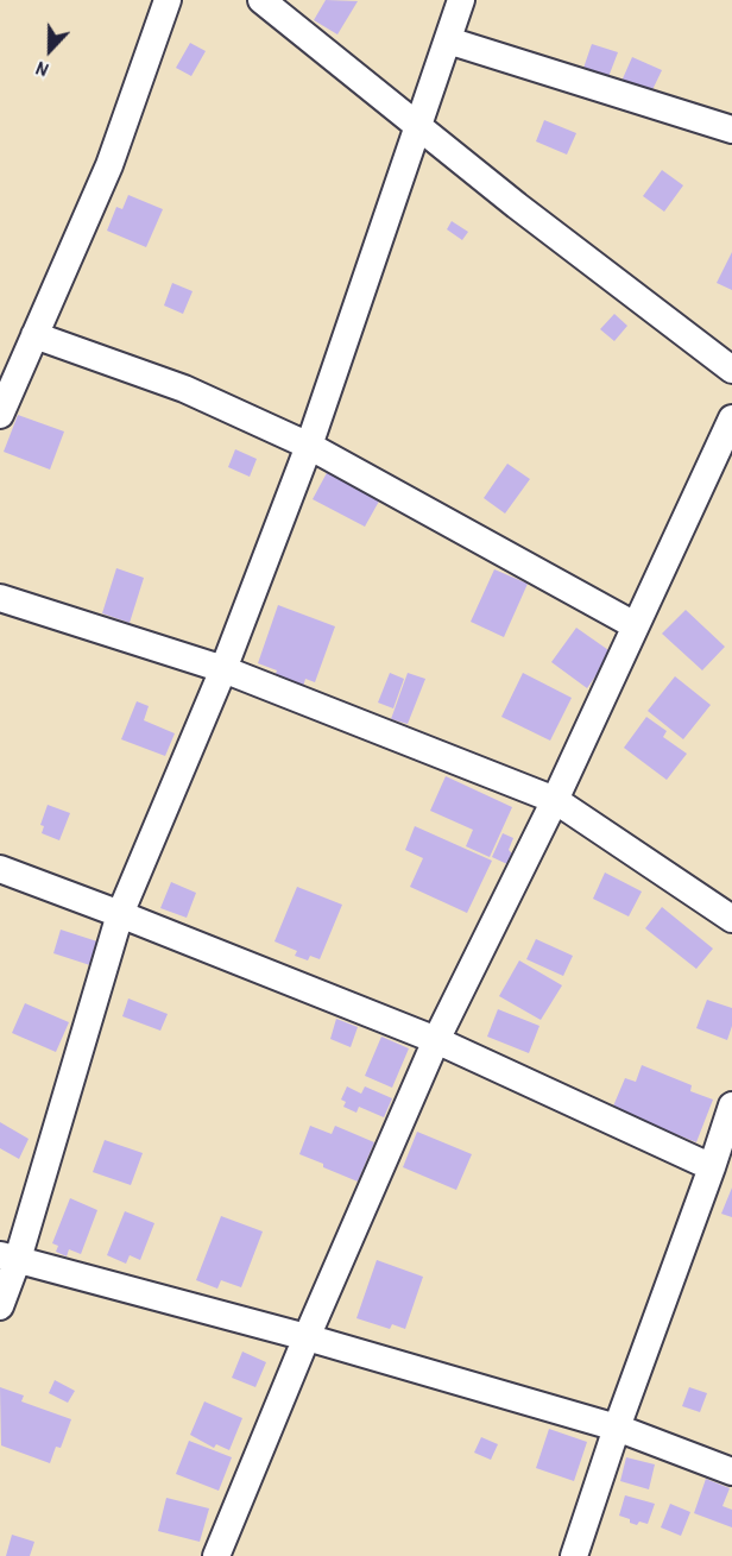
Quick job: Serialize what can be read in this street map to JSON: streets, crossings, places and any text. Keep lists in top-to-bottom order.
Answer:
{
  "north": "bottom"
}
